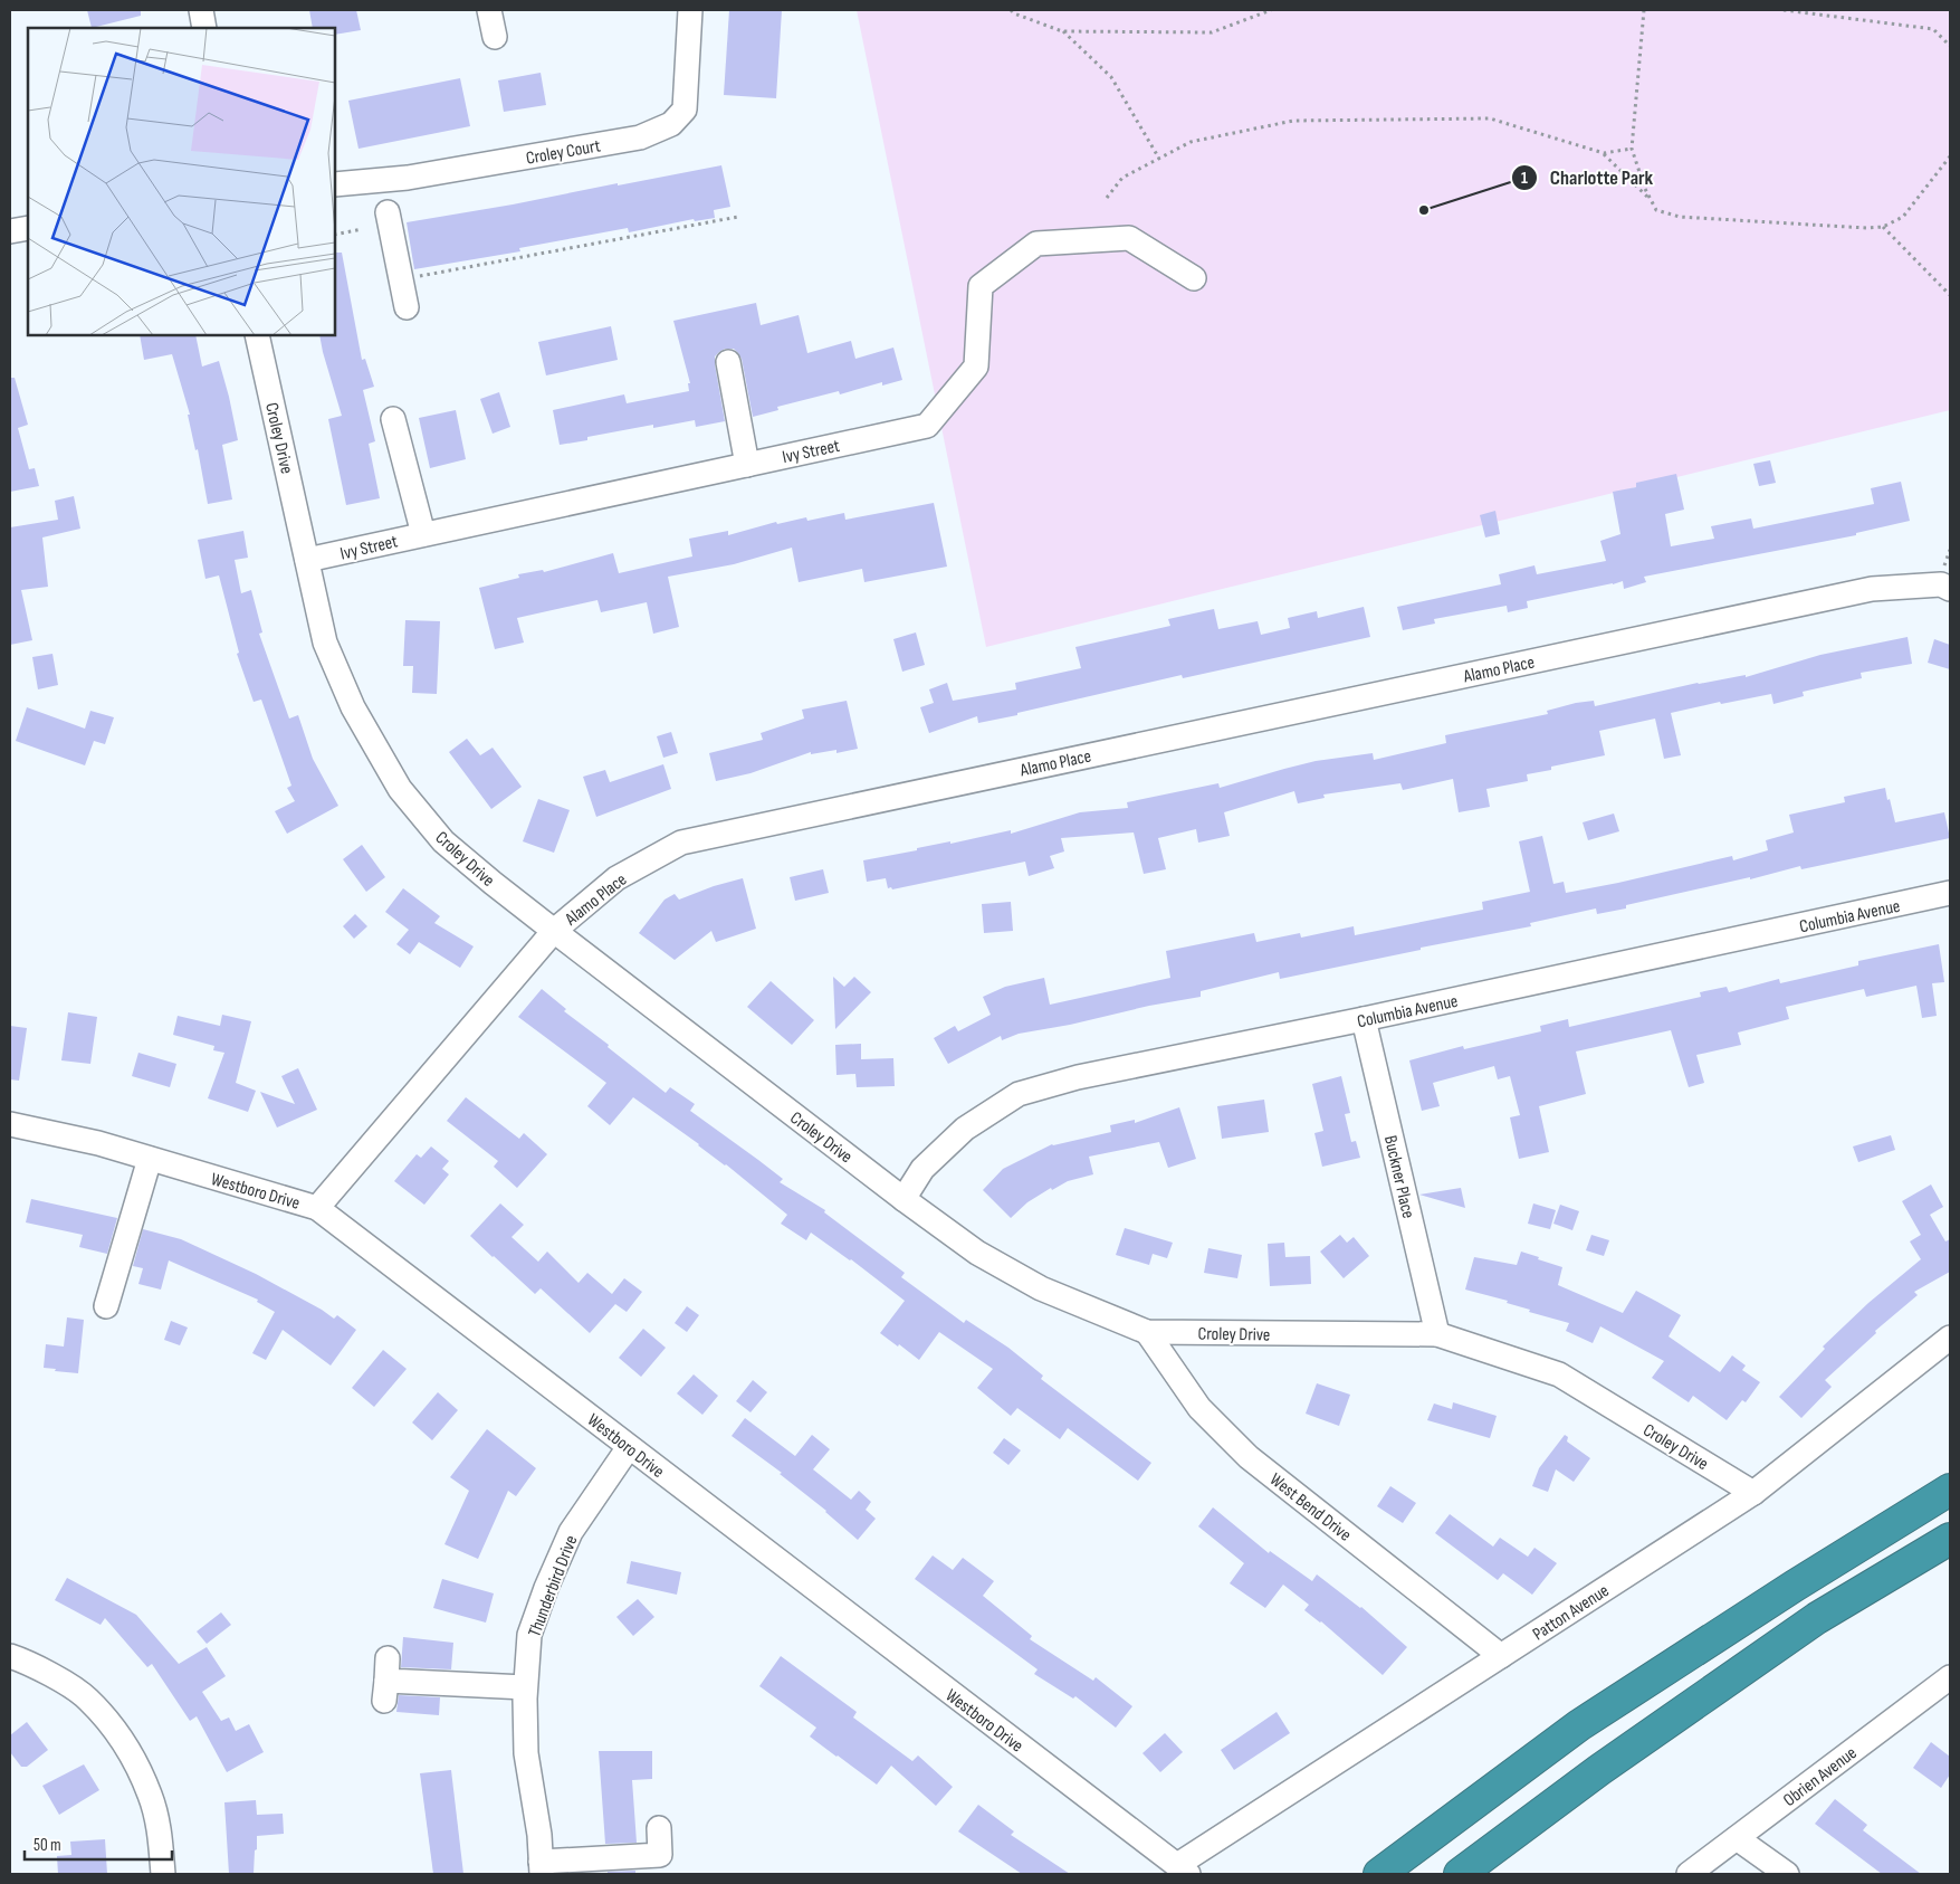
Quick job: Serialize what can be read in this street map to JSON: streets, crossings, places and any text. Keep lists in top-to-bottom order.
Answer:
{
  "streets": {
    "street": [
      "Croley Court",
      "Croley Drive",
      "Ivy Street",
      "Alamo Place",
      "Columbia Avenue",
      "Buckner Place",
      "Westboro Drive",
      "West Bend Drive",
      "Thunderbird Drive",
      "Patton Avenue",
      "Obrien Avenue"
    ]
  },
  "crossings": [
    ["Croley Drive", "Ivy Street"],
    ["Croley Drive", "Alamo Place"],
    ["Croley Drive", "Columbia Avenue"],
    ["Croley Drive", "Buckner Place"],
    ["Croley Drive", "West Bend Drive"],
    ["Croley Drive", "Patton Avenue"],
    ["Alamo Place", "Westboro Drive"],
    ["Columbia Avenue", "Buckner Place"],
    ["Westboro Drive", "Thunderbird Drive"],
    ["Westboro Drive", "Patton Avenue"],
    ["West Bend Drive", "Patton Avenue"]
  ],
  "places": ["Charlotte Park"],
  "scale_bar": "50 m"
}
